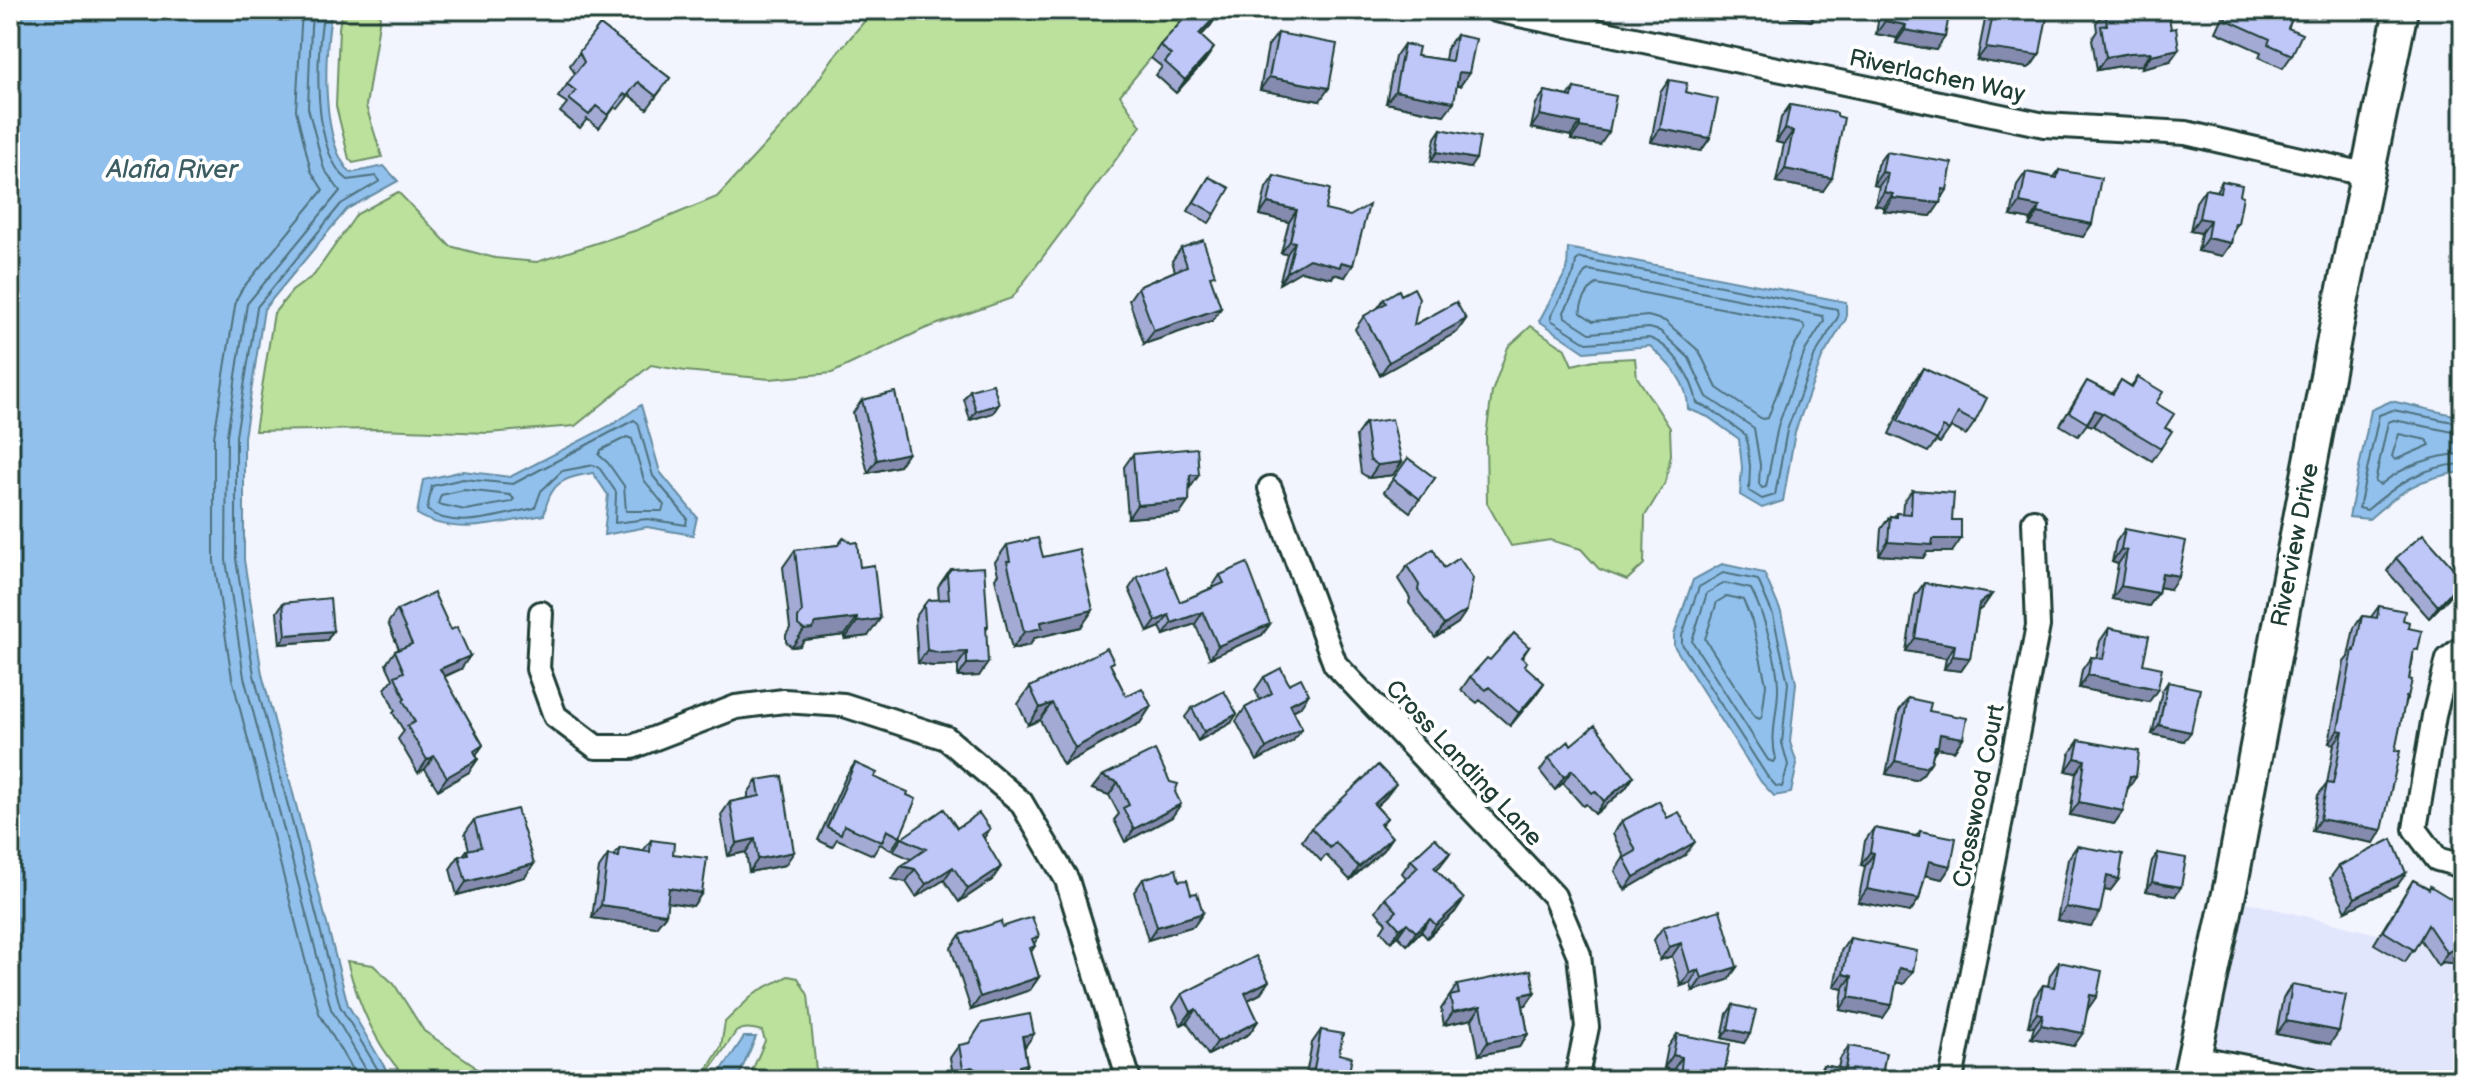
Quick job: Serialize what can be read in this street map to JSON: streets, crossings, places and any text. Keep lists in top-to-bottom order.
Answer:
{
  "streets": {
    "street": [
      "Riverlachen Way",
      "Riverview Drive",
      "Cross Landing Lane",
      "Crosswood Court"
    ]
  },
  "crossings": [
    ["Riverlachen Way", "Riverview Drive"]
  ],
  "water": ["Alafia River"]
}
